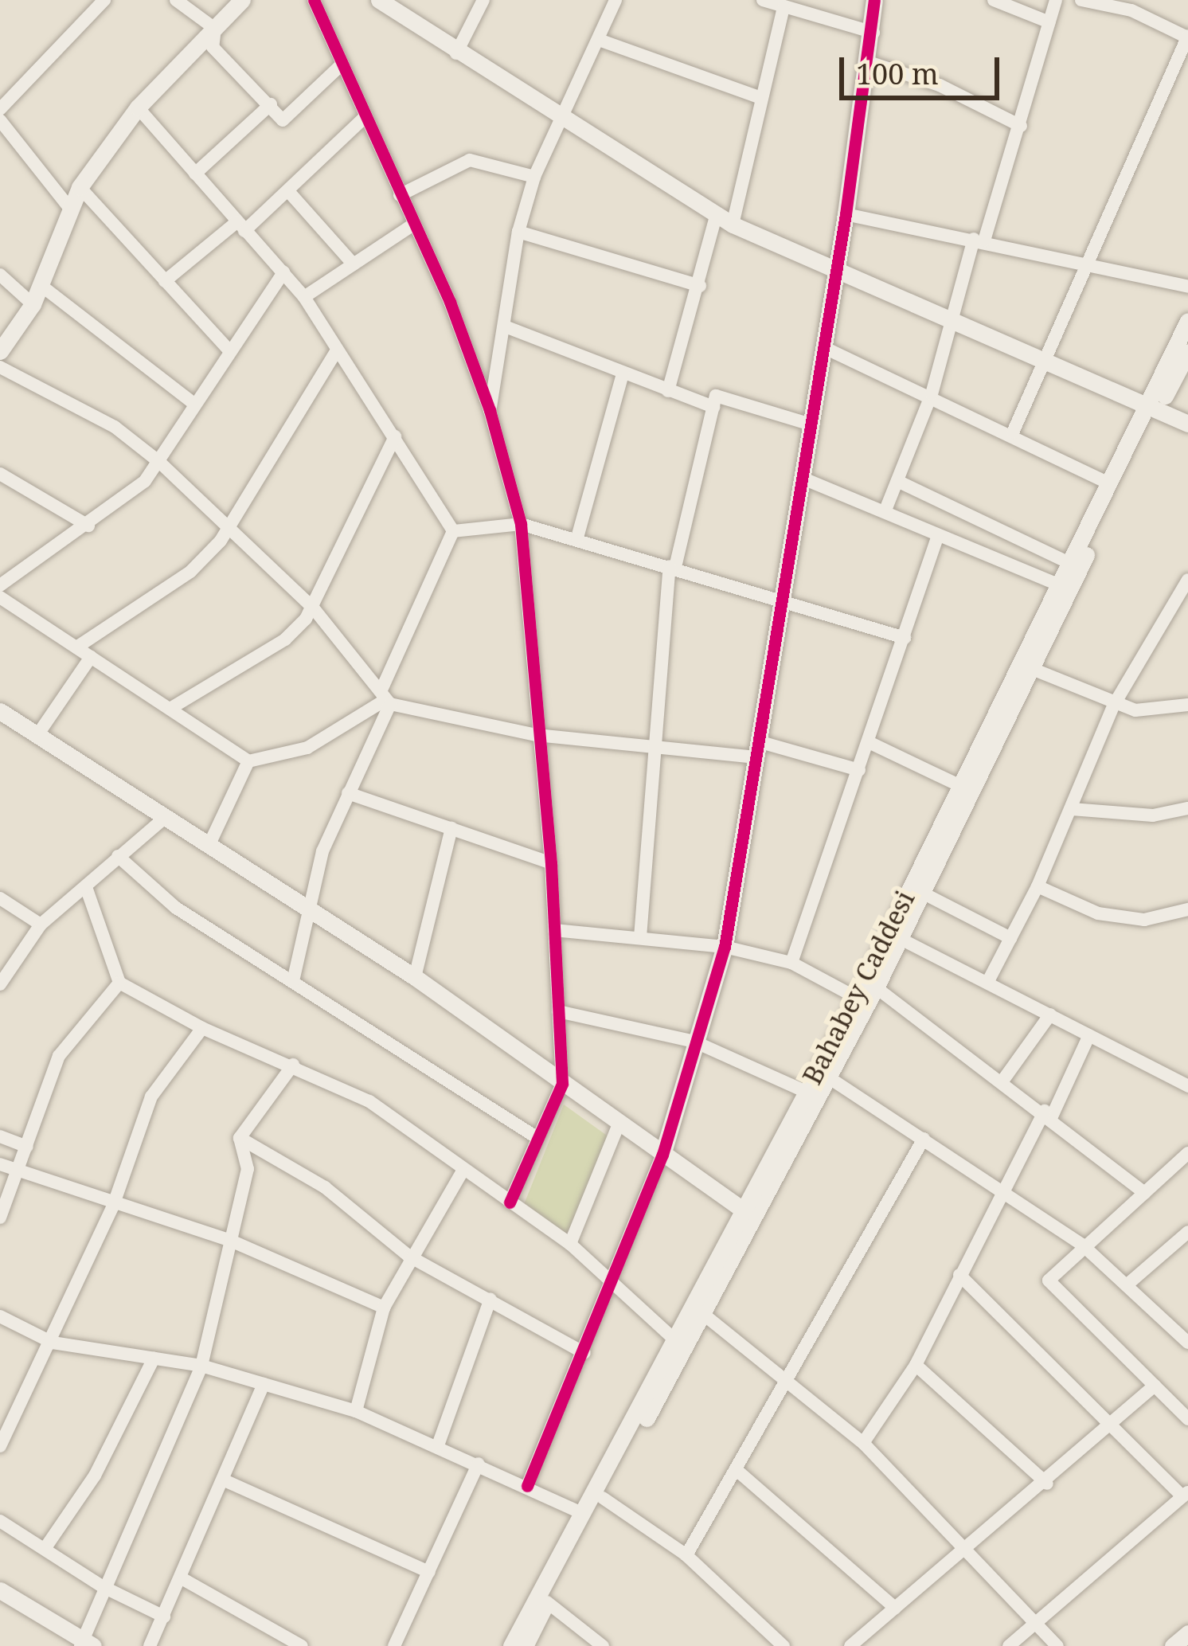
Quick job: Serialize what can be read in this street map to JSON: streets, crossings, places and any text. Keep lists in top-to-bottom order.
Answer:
{
  "streets": {
    "street": ["Bahabey Caddesi"]
  },
  "scale_bar": "100 m"
}
